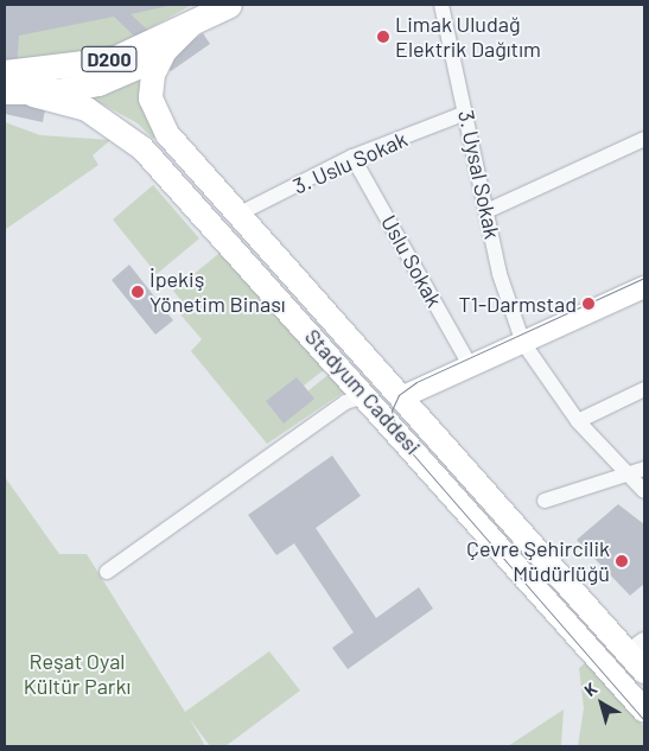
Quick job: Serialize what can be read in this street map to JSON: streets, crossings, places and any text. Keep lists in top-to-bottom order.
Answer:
{
  "streets": {
    "highway": ["D200"],
    "main road": ["Stadyum Caddesi"],
    "street": ["3. Uslu Sokak", "3. Uysal Sokak", "Uslu Sokak"]
  },
  "crossings": [
    ["3. Uslu Sokak", "3. Uysal Sokak"],
    ["3. Uslu Sokak", "Uslu Sokak"]
  ],
  "parks": ["Reşat Oyal Kültür Parkı"],
  "places": [
    "Limak Uludağ Elektrik Dağıtım",
    "İpekiş Yönetim Binası",
    "T1-Darmstad",
    "Çevre Şehircilik Müdürlüğü"
  ],
  "north": "top left"
}
